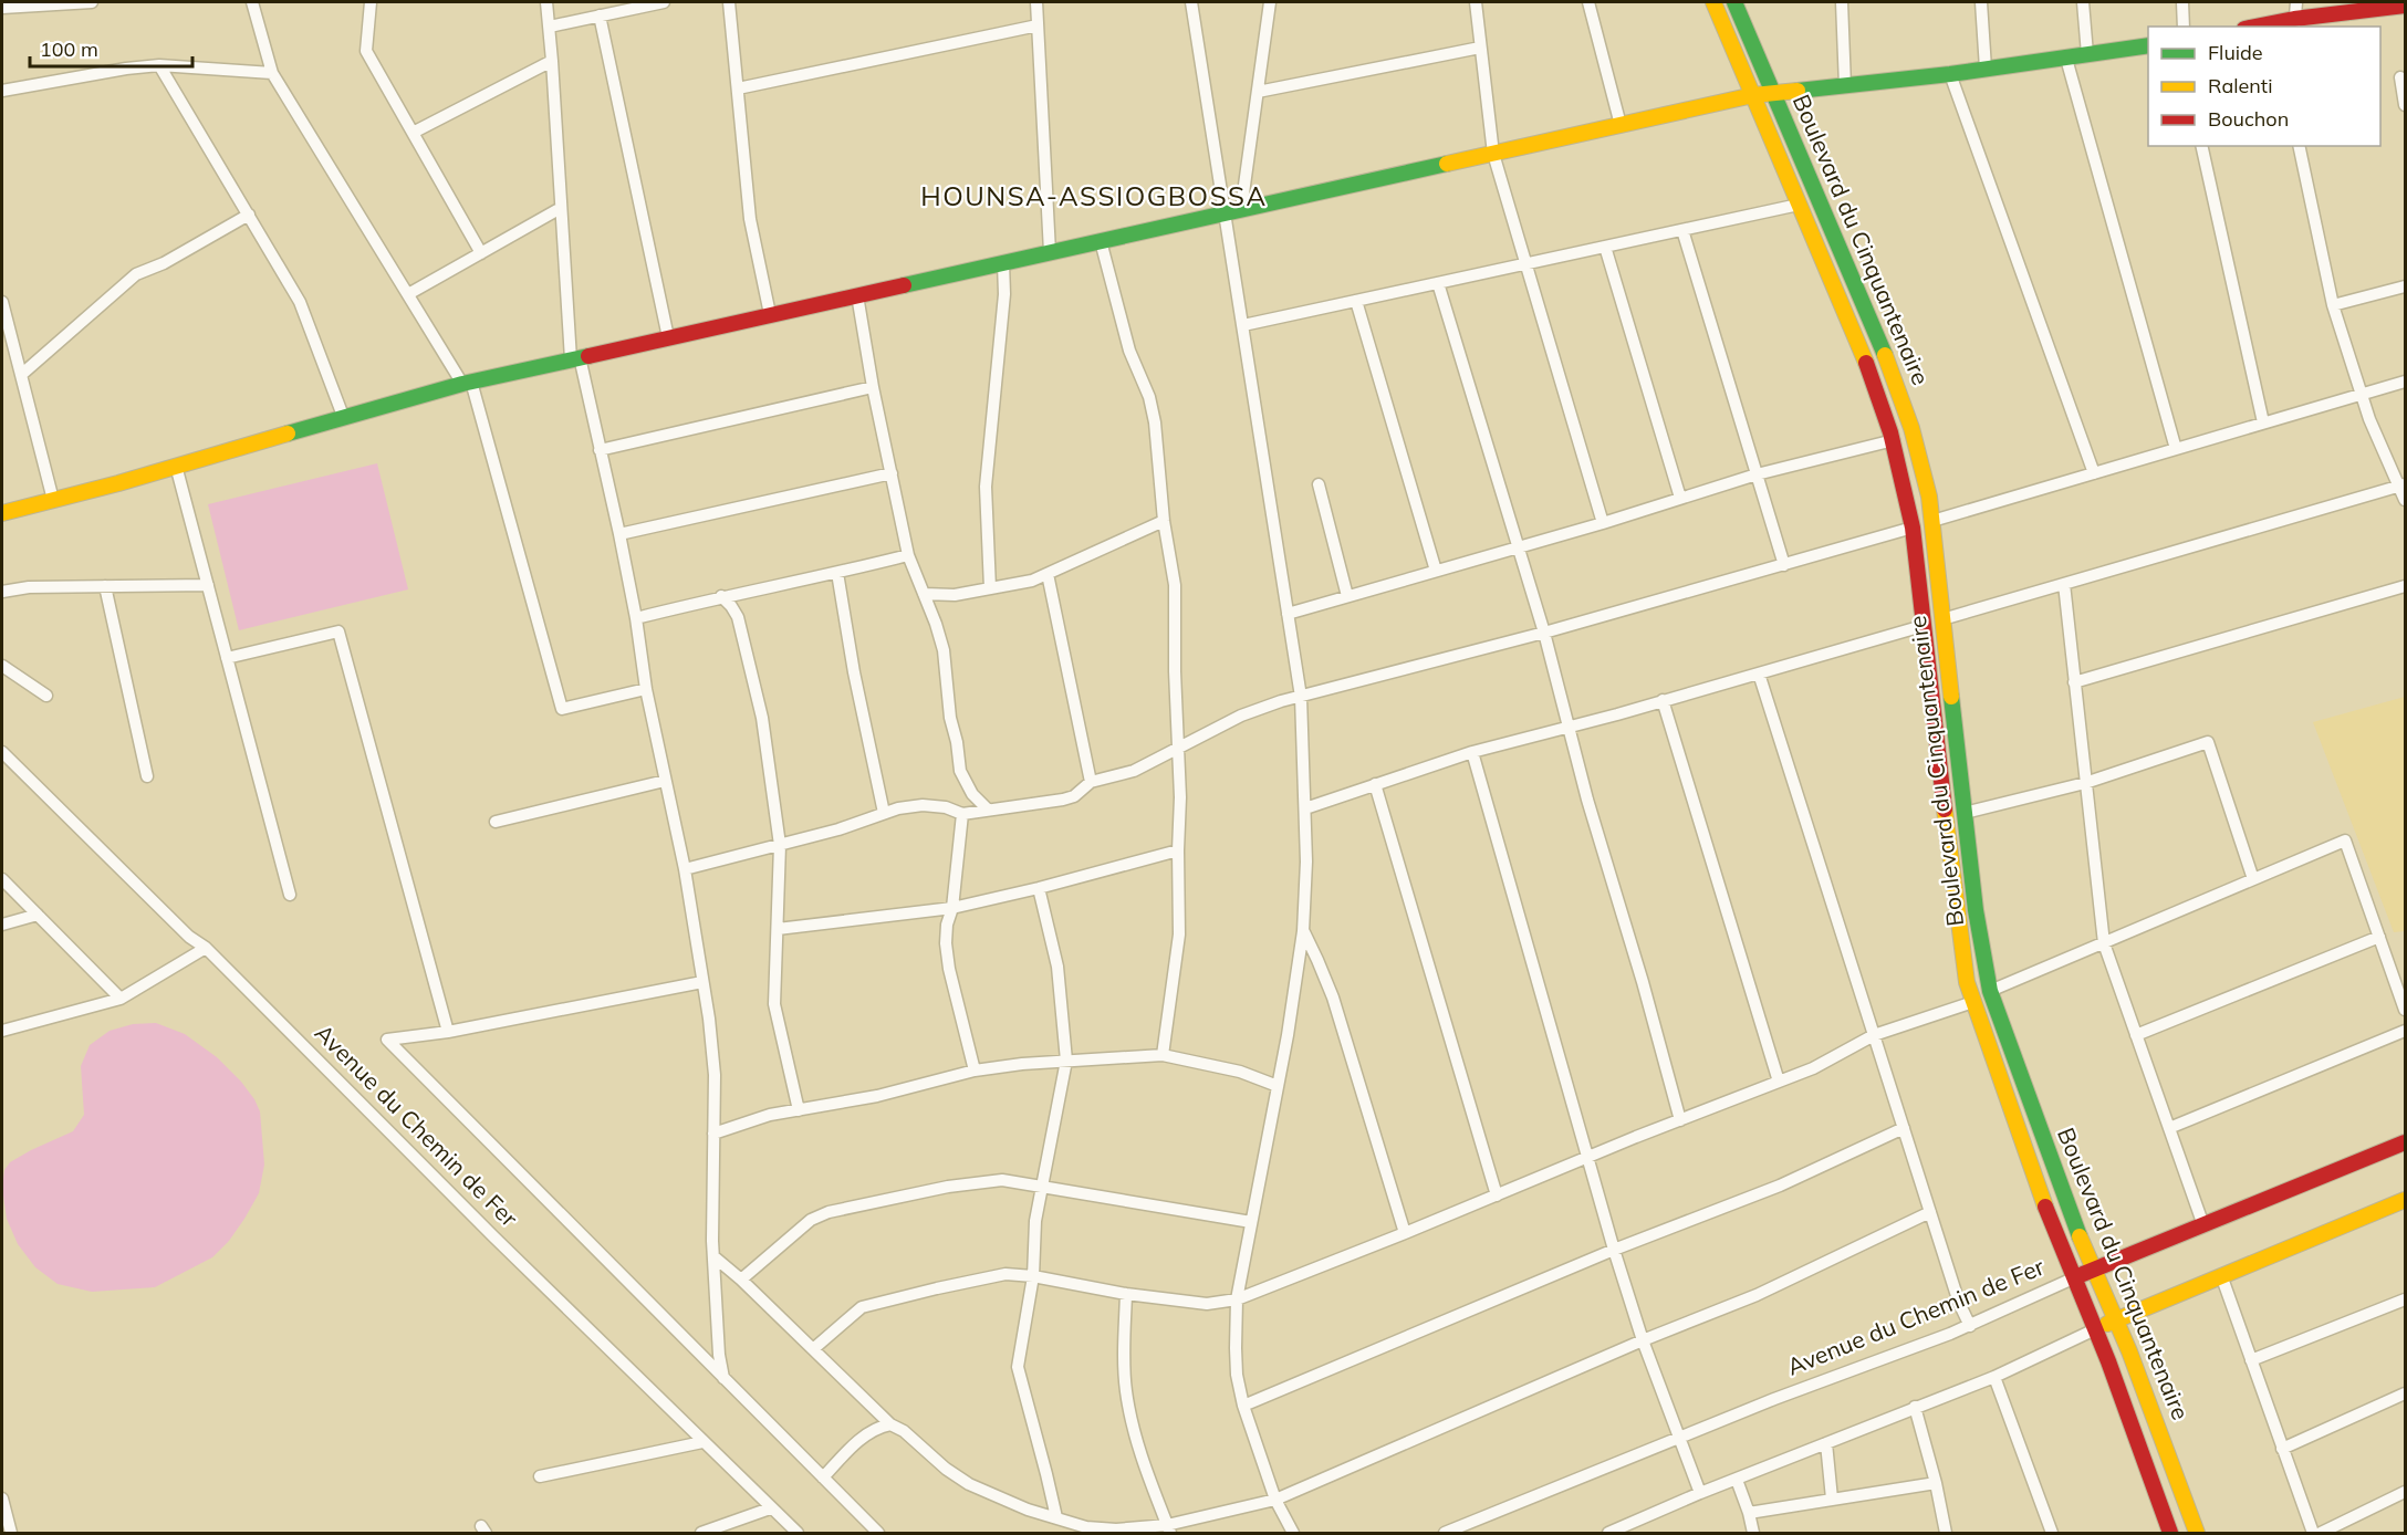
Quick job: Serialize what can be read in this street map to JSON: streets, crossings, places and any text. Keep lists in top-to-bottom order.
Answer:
{
  "streets": {
    "main road": ["Boulevard du Cinquantenaire", "Avenue du Chemin de Fer"]
  },
  "crossings": [
    ["Boulevard du Cinquantenaire", "Avenue du Chemin de Fer"]
  ],
  "districts": ["HOUNSA-ASSIOGBOSSA"],
  "legend": ["Fluide", "Ralenti", "Bouchon"],
  "scale_bar": "100 m"
}
